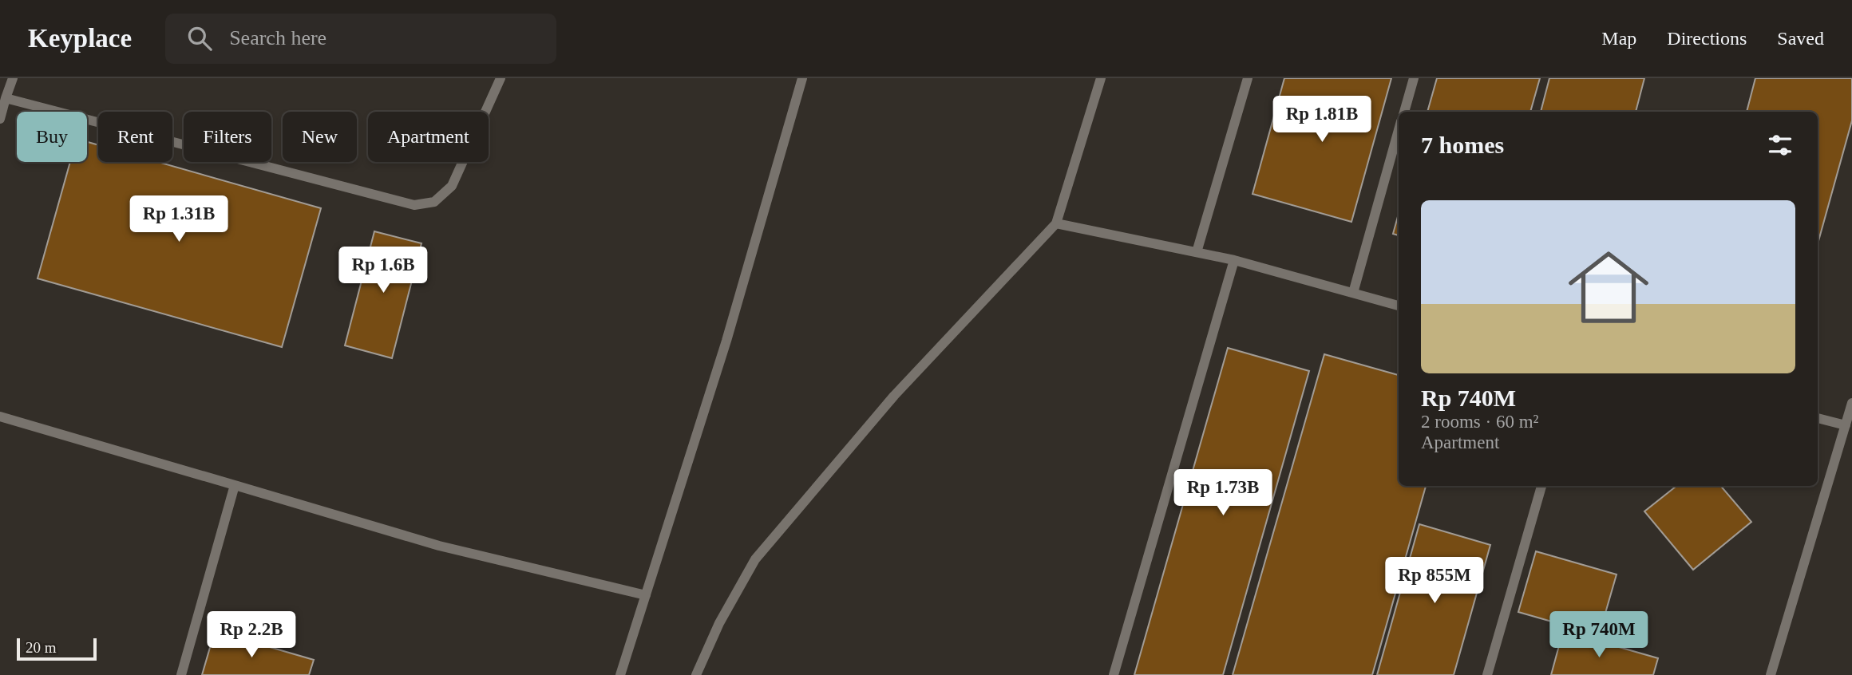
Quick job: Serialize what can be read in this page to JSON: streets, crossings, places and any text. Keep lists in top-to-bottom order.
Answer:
{
  "scale_bar": "20 m",
  "page": {
    "header": "Keyplace",
    "search": "Search here",
    "nav": ["Map", "Directions", "Saved"],
    "price": [
      "Rp 1.81B",
      "Rp 1.31B",
      "Rp 1.6B",
      "Rp 1.73B",
      "Rp 855M",
      "Rp 2.2B",
      "Rp 740M"
    ],
    "chip": [
      "Buy",
      "Rent",
      "Filters",
      "New",
      "Apartment"
    ],
    "heading": "7 homes",
    "list": [
      {
        "name": "Rp 740M",
        "note": "2 rooms · 60 m² · Apartment"
      }
    ],
    "scale": "20 m"
  }
}
